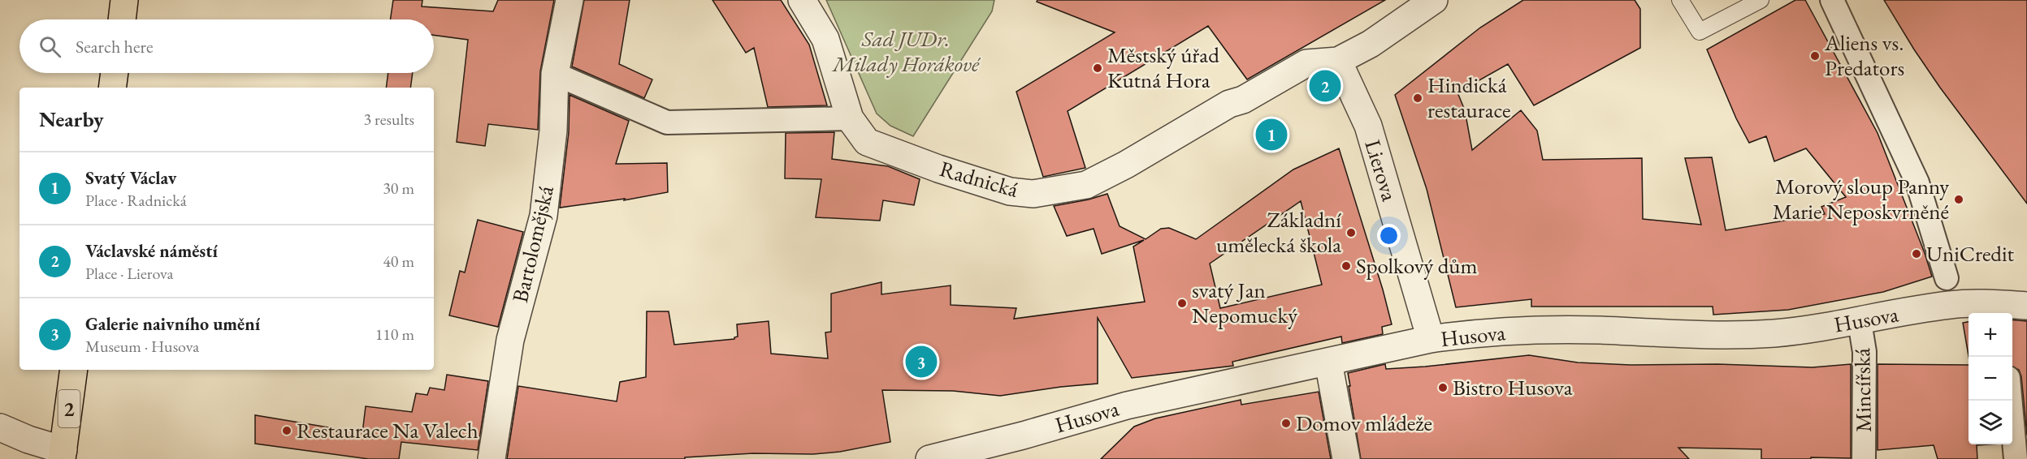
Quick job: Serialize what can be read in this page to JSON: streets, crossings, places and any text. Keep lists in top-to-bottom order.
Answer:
{
  "streets": {
    "main road": ["2"],
    "street": [
      "Lierova",
      "Radnická",
      "Bartolomějská",
      "Husova",
      "Mincířská"
    ]
  },
  "crossings": [
    ["Lierova", "Radnická"],
    ["Lierova", "Husova"],
    ["Husova", "Mincířská"]
  ],
  "parks": ["Sad JUDr. Milady Horákové"],
  "places": [
    "Aliens vs. Predators",
    "Městský úřad Kutná Hora",
    "Hindická restaurace",
    "Morový sloup Panny Marie Neposkvrněné",
    "Základní umělecká škola",
    "UniCredit",
    "Spolkový dům",
    "svatý Jan Nepomucký",
    "Bistro Husova",
    "Domov mládeže",
    "Restaurace Na Valech"
  ],
  "page": {
    "search": "Search here",
    "pins": ["2", "1", "3"],
    "heading": ["Nearby", "3 results"],
    "list": [
      {
        "mark": "1",
        "name": "Svatý Václav",
        "note": "Place · Radnická",
        "value": "30 m"
      },
      {
        "mark": "2",
        "name": "Václavské náměstí",
        "note": "Place · Lierova",
        "value": "40 m"
      },
      {
        "mark": "3",
        "name": "Galerie naivního umění",
        "note": "Museum · Husova",
        "value": "110 m"
      }
    ],
    "map_buttons": ["+", "−"]
  }
}
